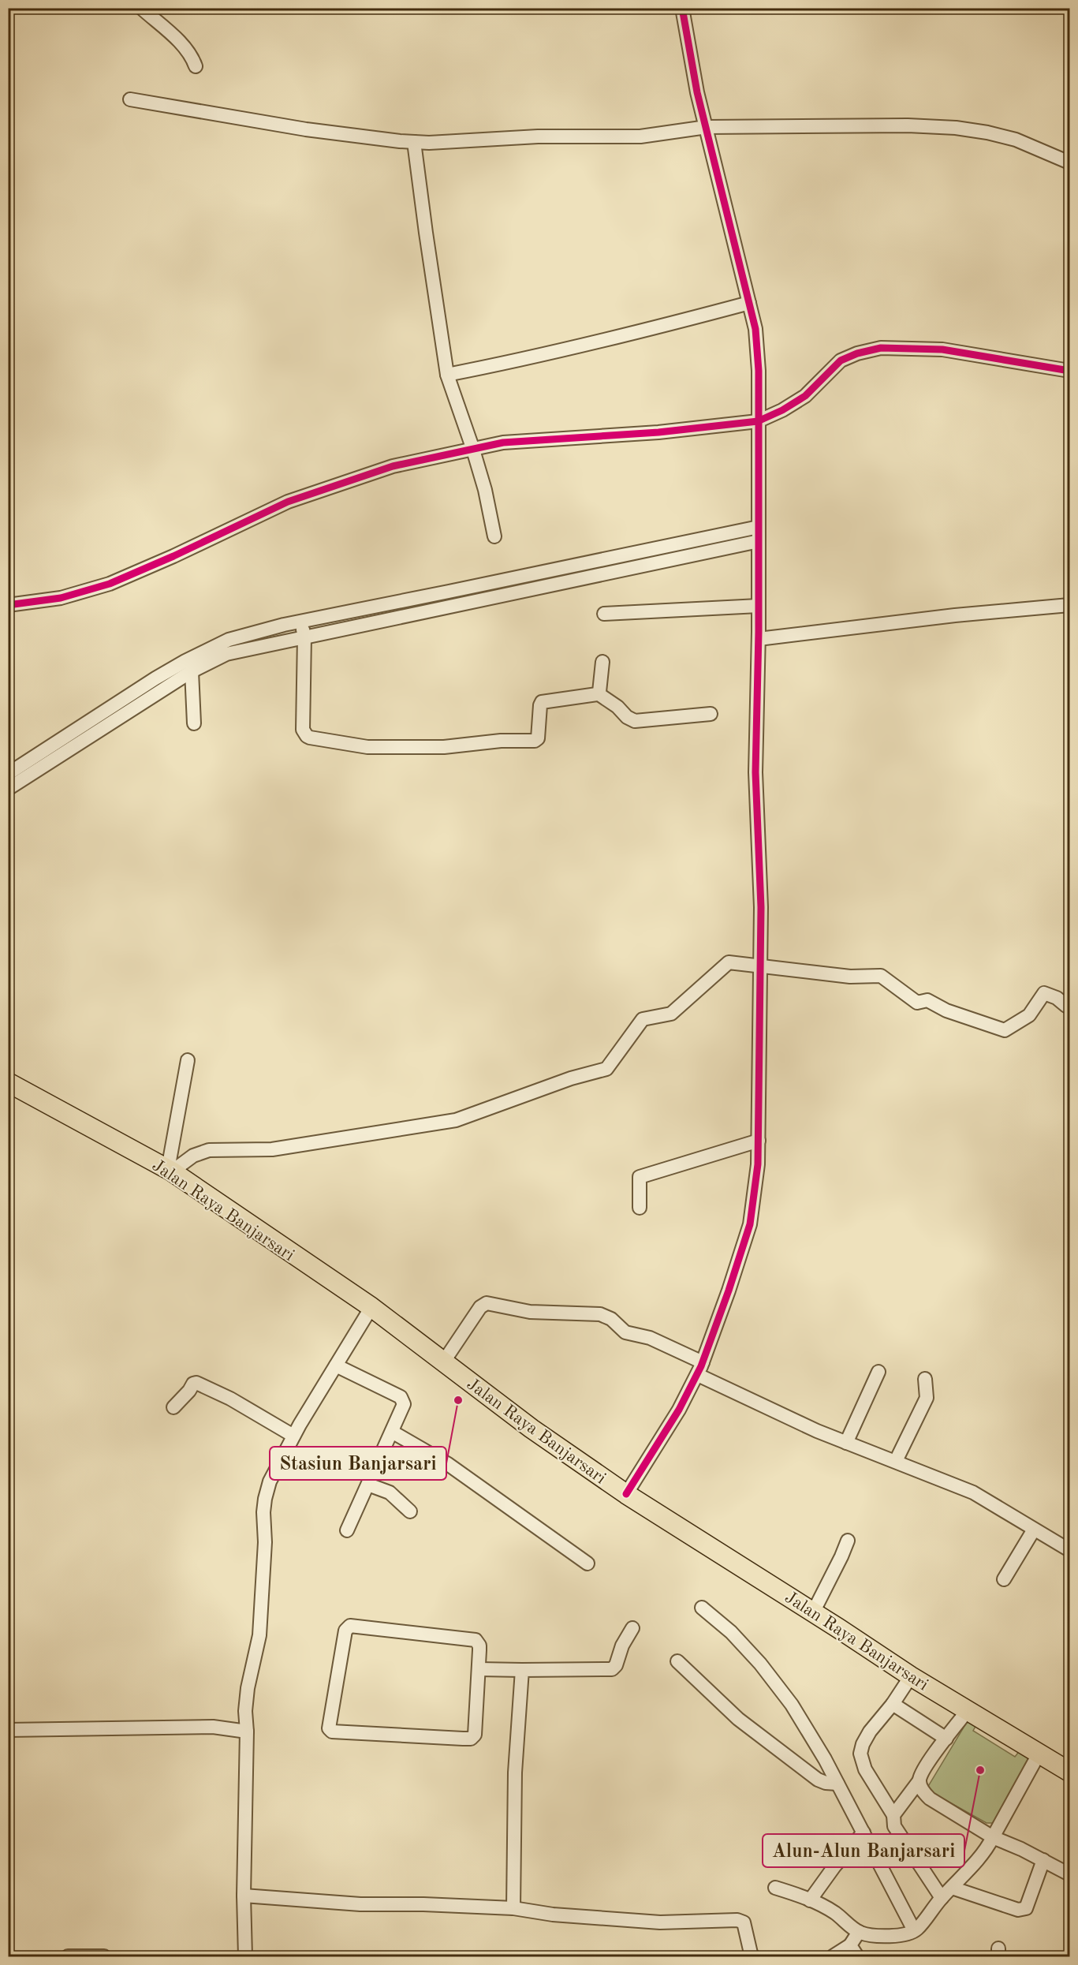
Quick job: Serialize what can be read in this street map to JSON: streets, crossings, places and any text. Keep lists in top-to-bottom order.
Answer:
{
  "streets": {
    "highway": ["Jalan Raya Banjarsari"]
  },
  "places": ["Stasiun Banjarsari", "Alun-Alun Banjarsari"]
}
